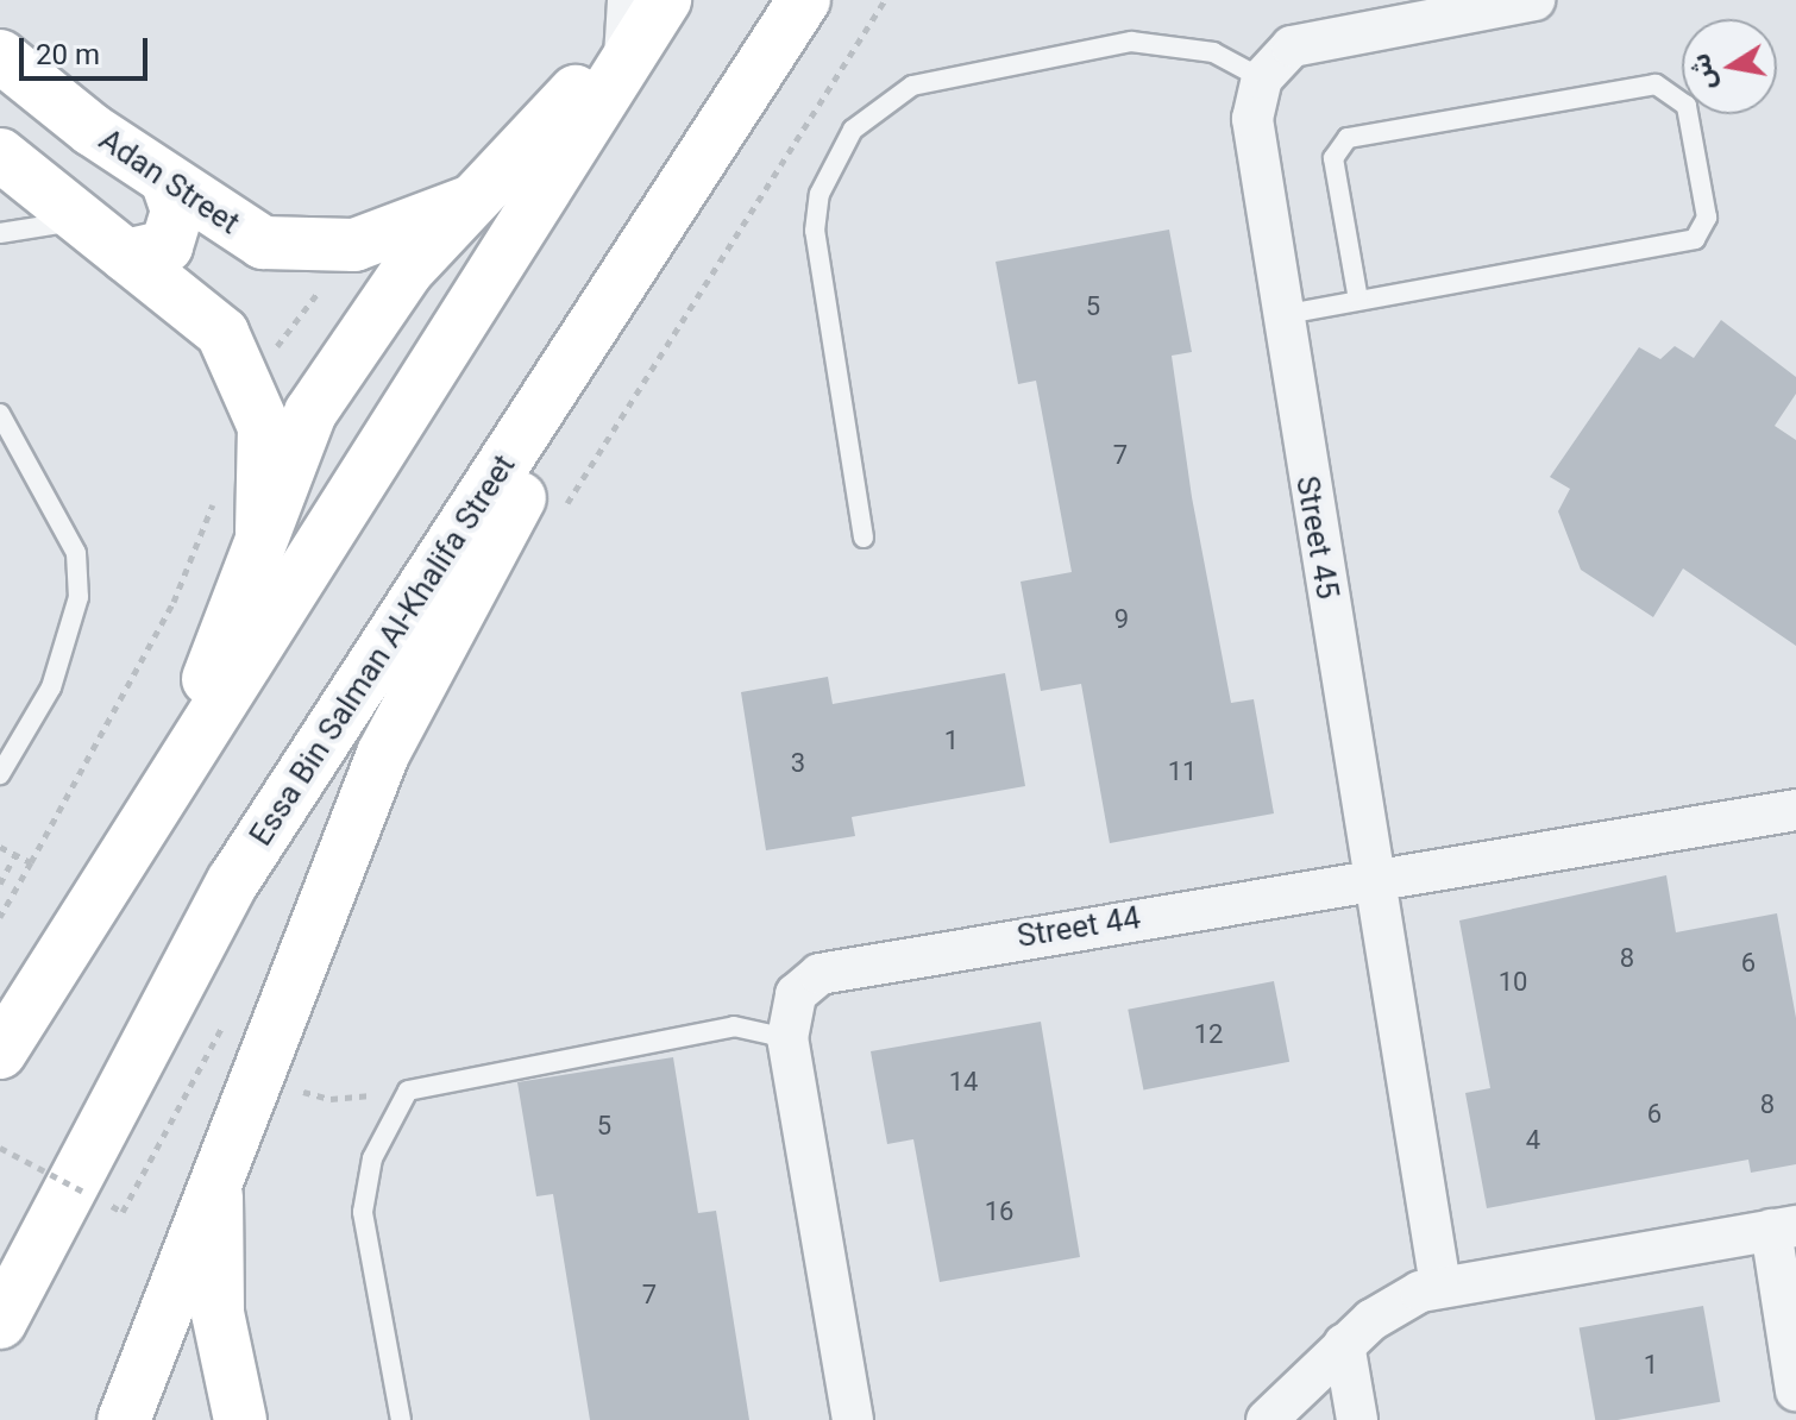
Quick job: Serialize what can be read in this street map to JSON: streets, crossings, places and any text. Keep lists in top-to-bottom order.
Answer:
{
  "streets": {
    "main road": ["Adan Street", "Essa Bin Salman Al-Khalifa Street"],
    "street": ["Street 45", "Street 44"]
  },
  "crossings": [
    ["Street 45", "Street 44"]
  ],
  "house_numbers": [
    "5",
    "7",
    "9",
    "1",
    "3",
    "11",
    "8",
    "6",
    "10",
    "12",
    "14",
    "8",
    "6",
    "5",
    "4",
    "16",
    "7",
    "1"
  ],
  "scale_bar": "20 m",
  "north": "left"
}
